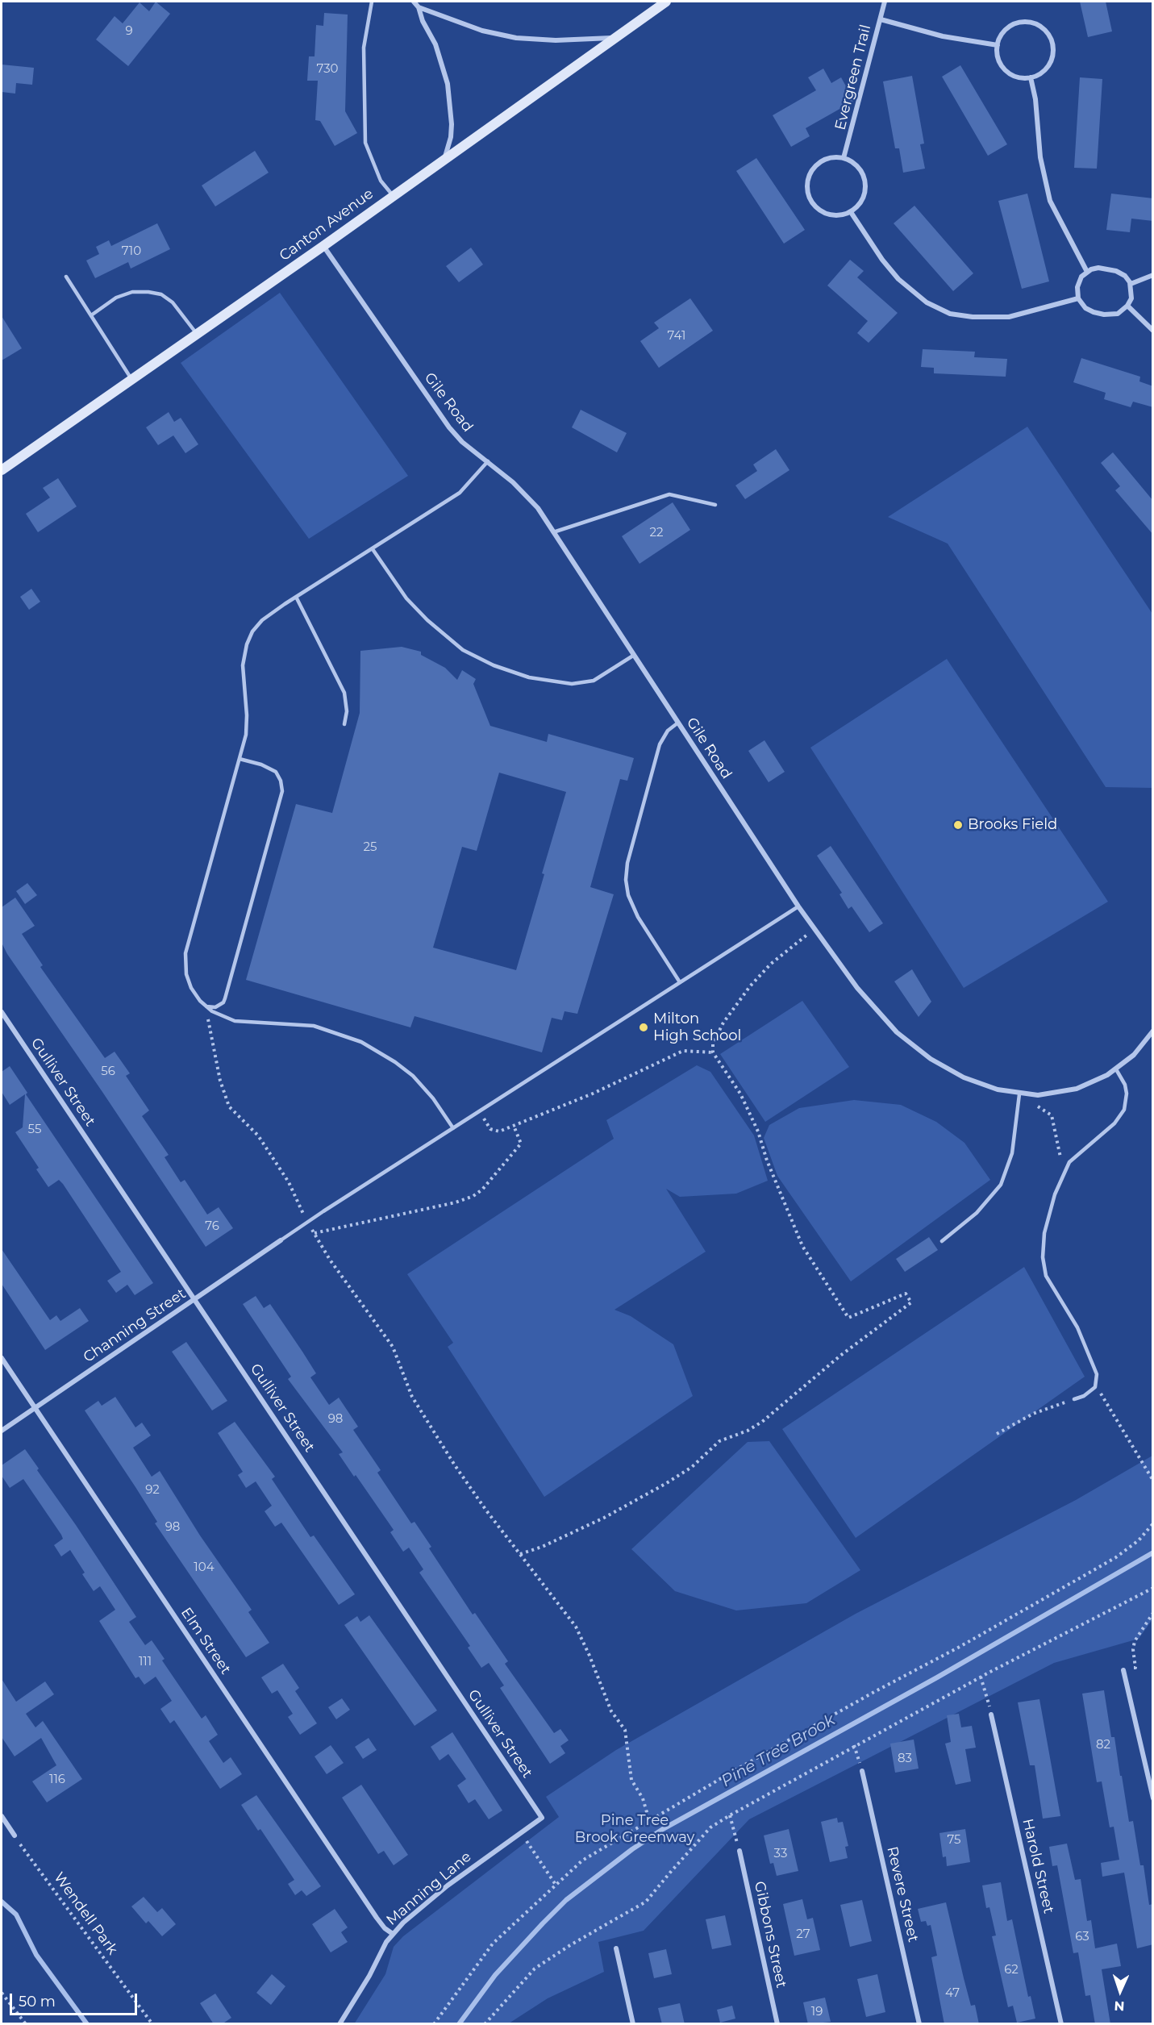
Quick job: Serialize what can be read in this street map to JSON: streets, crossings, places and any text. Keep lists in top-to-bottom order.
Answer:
{
  "streets": {
    "main road": ["Canton Avenue"],
    "street": [
      "Evergreen Trail",
      "Gile Road",
      "Gulliver Street",
      "Channing Street",
      "Elm Street",
      "Harold Street",
      "Manning Lane",
      "Revere Street",
      "Gibbons Street"
    ],
    "path": ["Wendell Park"]
  },
  "crossings": [
    ["Canton Avenue", "Gile Road"],
    ["Gulliver Street", "Channing Street"],
    ["Gulliver Street", "Manning Lane"],
    ["Channing Street", "Elm Street"],
    ["Elm Street", "Manning Lane"]
  ],
  "water": ["Pine Tree Brook"],
  "parks": ["Pine Tree Brook Greenway"],
  "places": ["Brooks Field", "Milton High School"],
  "house_numbers": [
    "9",
    "730",
    "710",
    "741",
    "22",
    "25",
    "56",
    "55",
    "76",
    "98",
    "92",
    "98",
    "104",
    "111",
    "82",
    "83",
    "116",
    "75",
    "33",
    "27",
    "63",
    "62",
    "47",
    "19"
  ],
  "scale_bar": "50 m",
  "north": "bottom"
}
